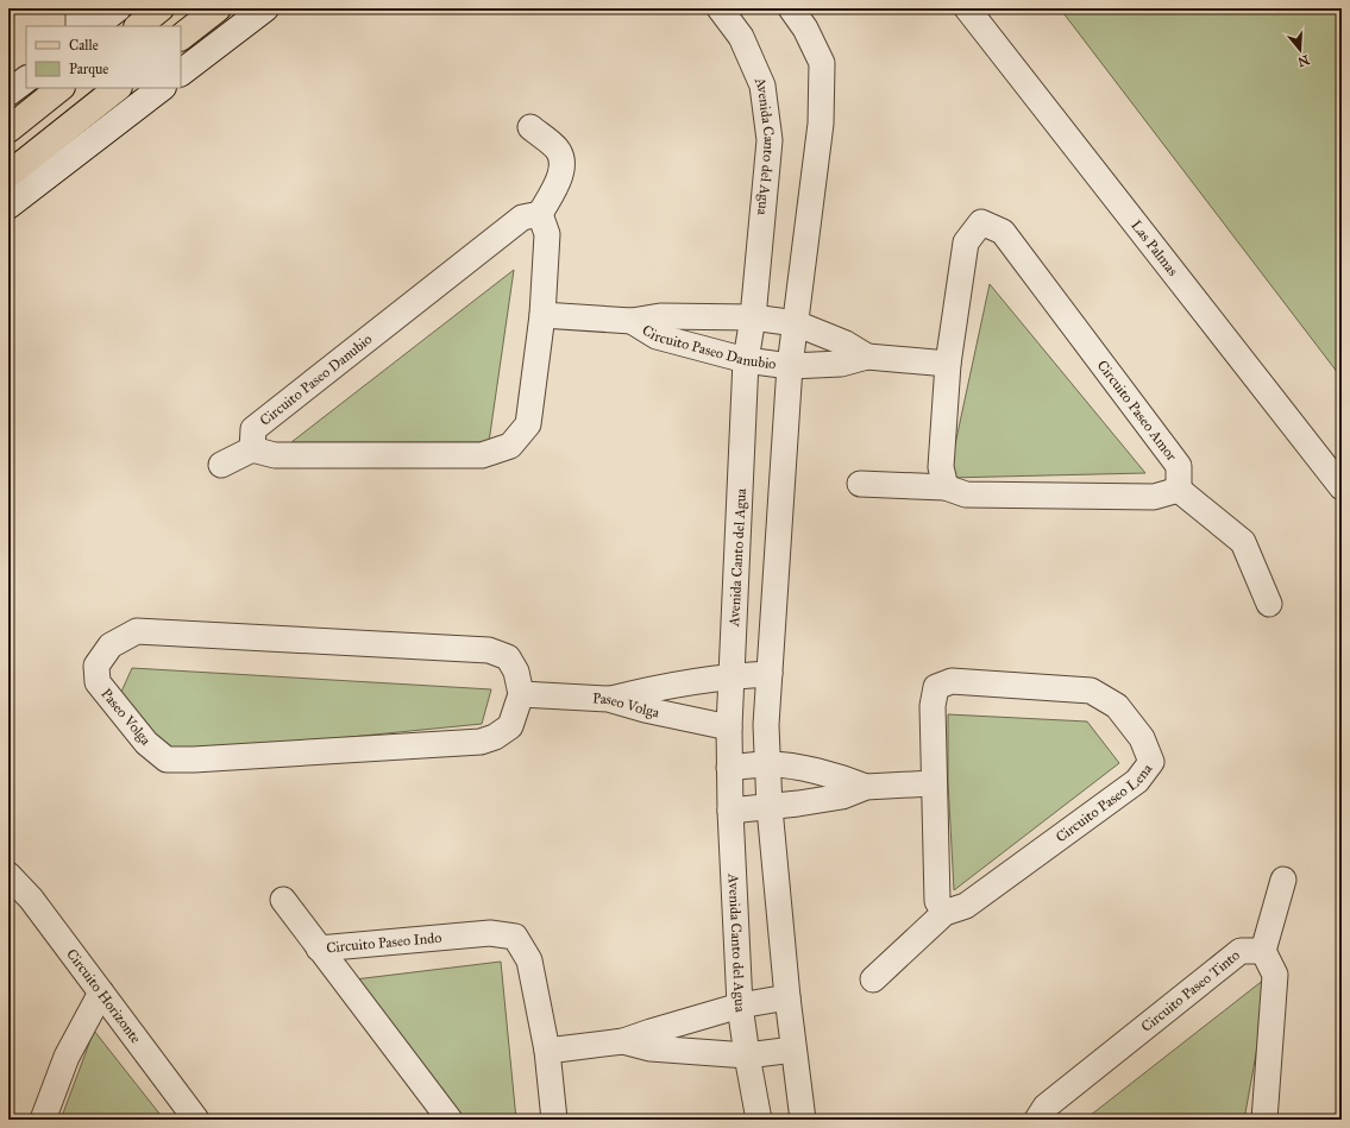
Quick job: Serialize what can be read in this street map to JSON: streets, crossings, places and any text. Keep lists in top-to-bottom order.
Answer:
{
  "streets": {
    "street": [
      "Avenida Canto del Agua",
      "Las Palmas",
      "Circuito Paseo Danubio",
      "Circuito Paseo Amor",
      "Paseo Volga",
      "Circuito Paseo Lena",
      "Circuito Paseo Indo",
      "Circuito Paseo Tinto",
      "Circuito Horizonte"
    ]
  },
  "crossings": [
    ["Avenida Canto del Agua", "Circuito Paseo Danubio"],
    ["Avenida Canto del Agua", "Paseo Volga"]
  ],
  "legend": ["Calle", "Parque"],
  "north": "bottom"
}
